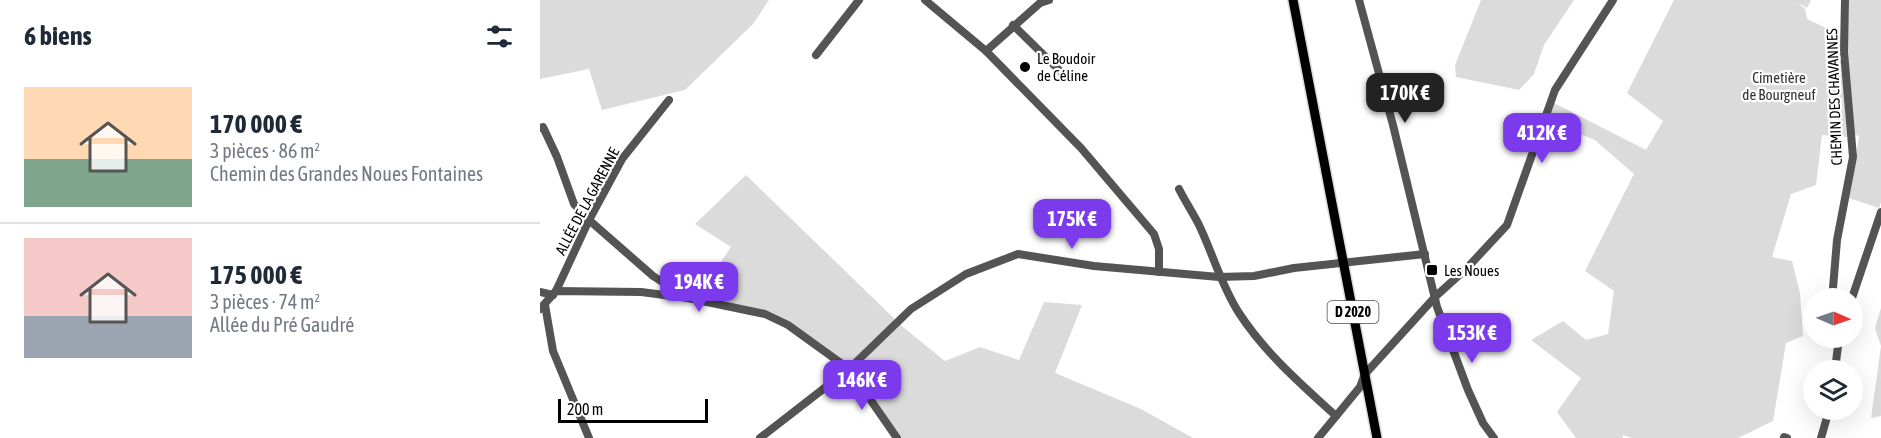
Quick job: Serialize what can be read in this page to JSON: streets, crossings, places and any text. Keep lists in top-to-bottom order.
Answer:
{
  "streets": {
    "main road": ["D 2020"],
    "street": ["CHEMIN DES CHAVANNES", "ALLÉE DE LA GARENNE"]
  },
  "parks": ["Cimetière de Bourgneuf"],
  "places": {
    "other": ["Le Boudoir de Céline"],
    "transit": ["Les Noues"]
  },
  "scale_bar": "200 m",
  "north": "right",
  "page": {
    "heading": "6 biens",
    "list": [
      {
        "name": "170 000 €",
        "note": "3 pièces · 86 m² · Chemin des Grandes Noues Fontaines"
      },
      {
        "name": "175 000 €",
        "note": "3 pièces · 74 m² · Allée du Pré Gaudré"
      }
    ],
    "price": [
      "170K €",
      "412K €",
      "175K €",
      "194K €",
      "153K €",
      "146K €"
    ],
    "scale": "200 m"
  }
}
